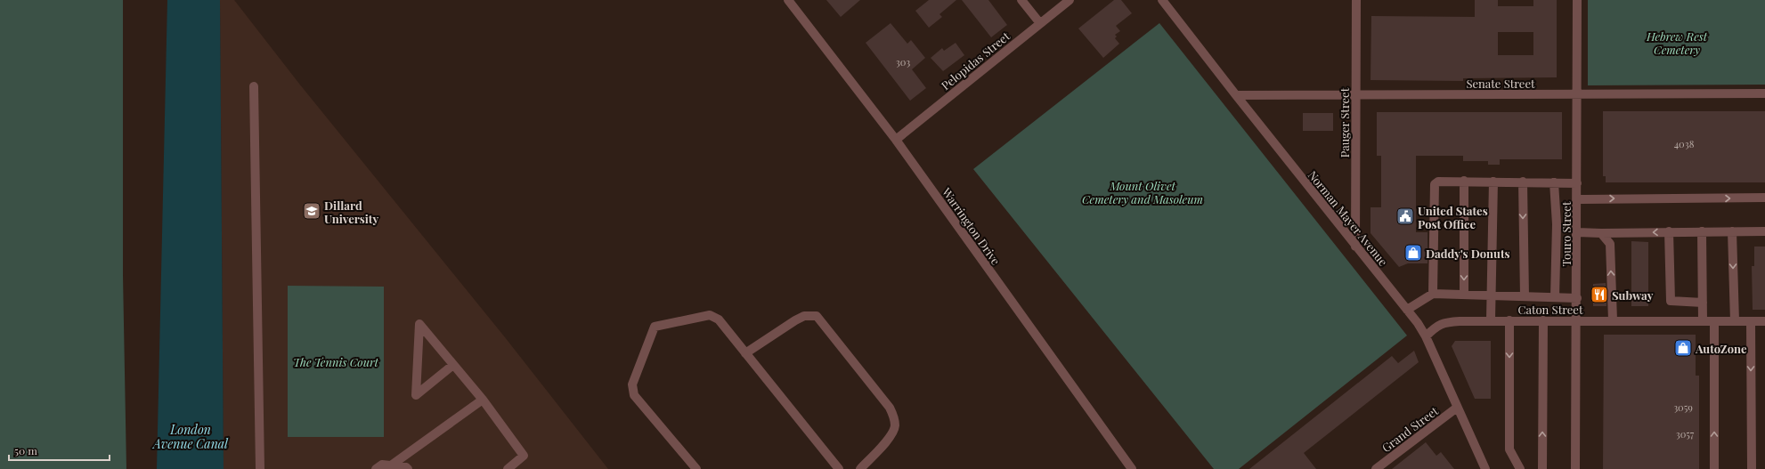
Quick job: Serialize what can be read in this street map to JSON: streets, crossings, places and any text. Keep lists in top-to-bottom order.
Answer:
{
  "streets": {
    "street": [
      "Pelopidas Street",
      "Senate Street",
      "Pauger Street",
      "Norman Mayer Avenue",
      "Warrington Drive",
      "Touro Street",
      "Caton Street",
      "Grand Street"
    ]
  },
  "crossings": [
    ["Pelopidas Street", "Warrington Drive"],
    ["Senate Street", "Pauger Street"],
    ["Senate Street", "Norman Mayer Avenue"],
    ["Senate Street", "Touro Street"],
    ["Pauger Street", "Norman Mayer Avenue"],
    ["Norman Mayer Avenue", "Caton Street"],
    ["Norman Mayer Avenue", "Grand Street"],
    ["Touro Street", "Caton Street"]
  ],
  "water": ["London Avenue Canal"],
  "parks": ["Hebrew Rest Cemetery", "Mount Olivet Cemetery and Masoleum", "The Tennis Court"],
  "places": {
    "school or university": ["Dillard University"],
    "public building": ["United States Post Office"],
    "shop": ["Daddy's Donuts", "AutoZone"],
    "restaurant": ["Subway"]
  },
  "house_numbers": [
    "303",
    "4038",
    "3059",
    "3057"
  ],
  "scale_bar": "50 m"
}
